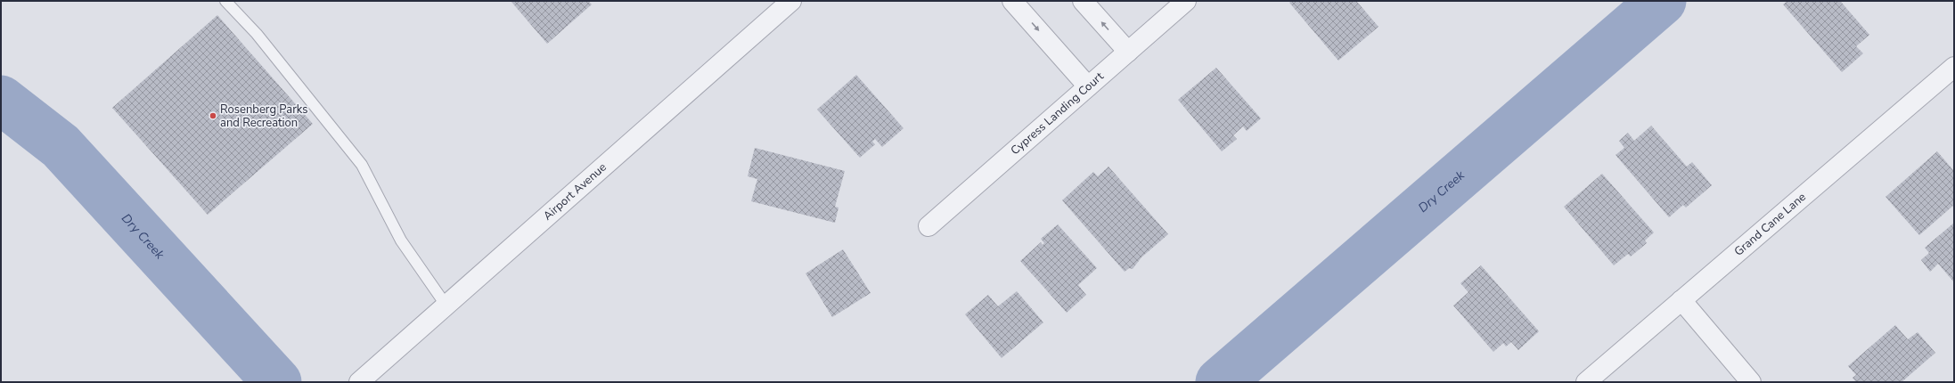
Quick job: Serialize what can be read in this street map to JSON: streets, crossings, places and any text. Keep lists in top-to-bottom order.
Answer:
{
  "streets": {
    "street": ["Cypress Landing Court", "Airport Avenue", "Grand Cane Lane"]
  },
  "water": ["Dry Creek"],
  "places": ["Rosenberg Parks and Recreation"]
}
